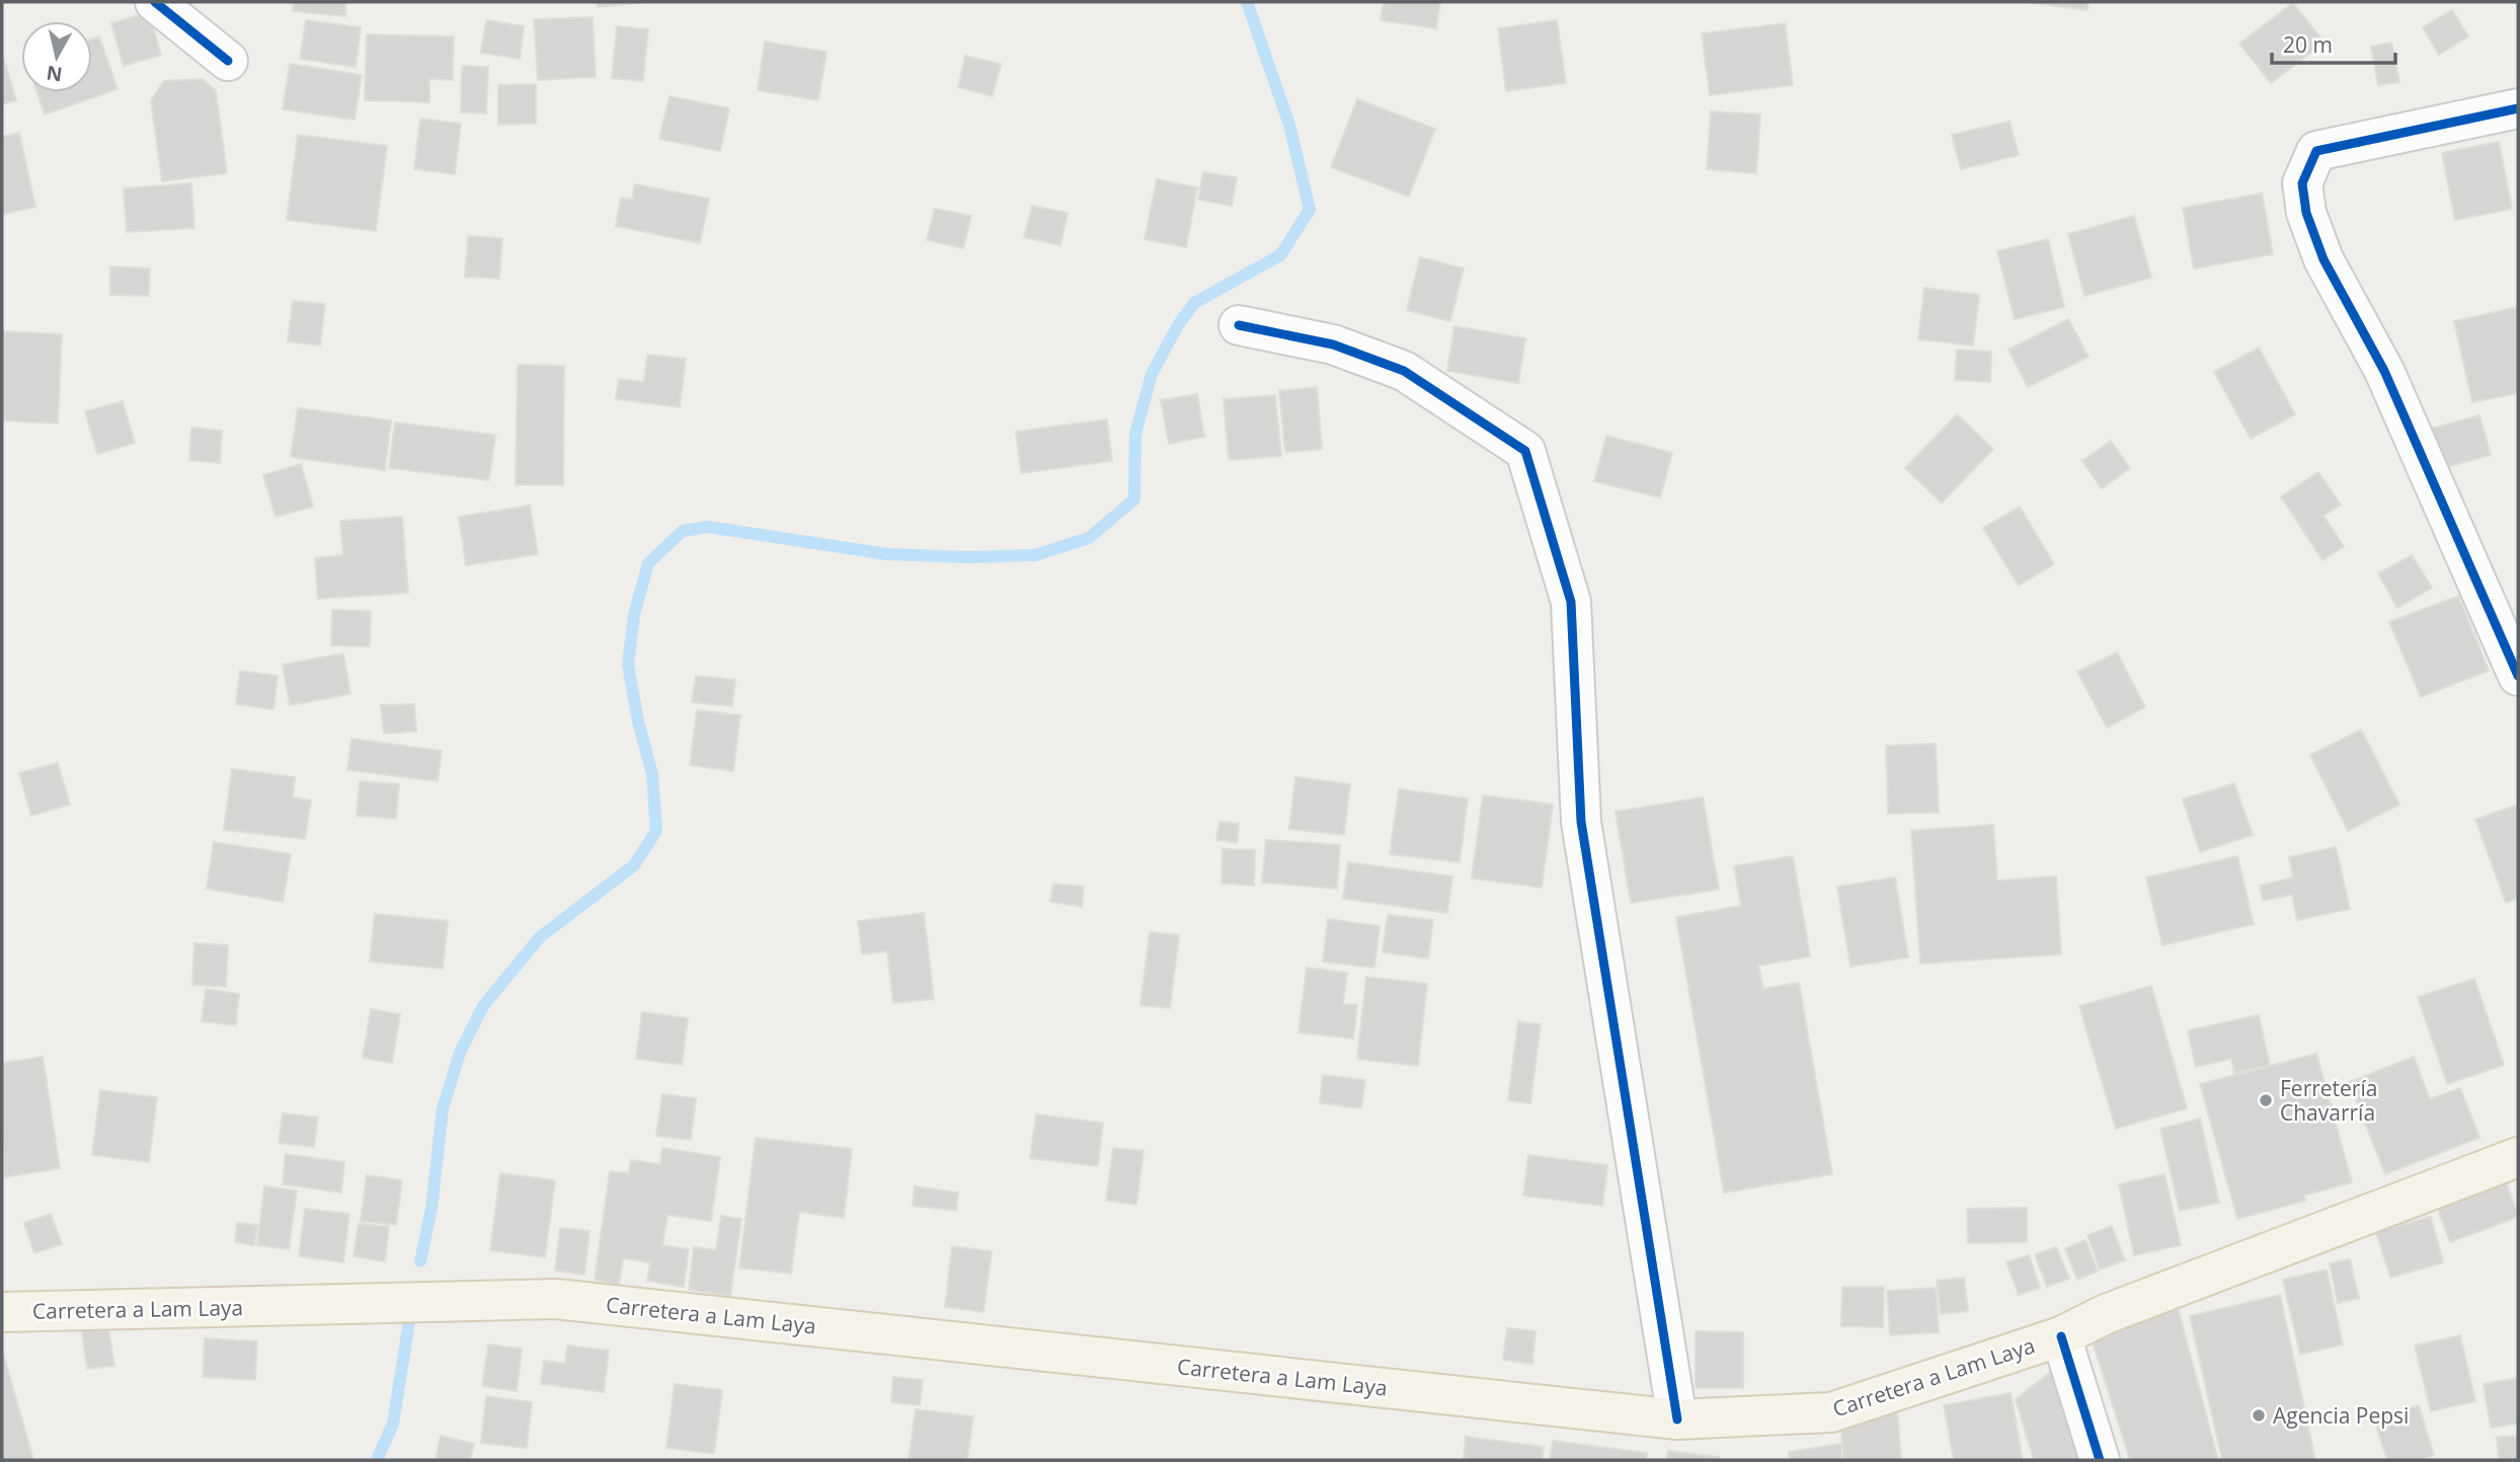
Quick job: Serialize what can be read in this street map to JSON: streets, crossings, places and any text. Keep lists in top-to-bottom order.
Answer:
{
  "streets": {
    "main road": ["Carretera a Lam Laya"]
  },
  "places": ["Ferretería Chavarría", "Agencia Pepsi"],
  "scale_bar": "20 m",
  "north": "bottom"
}
